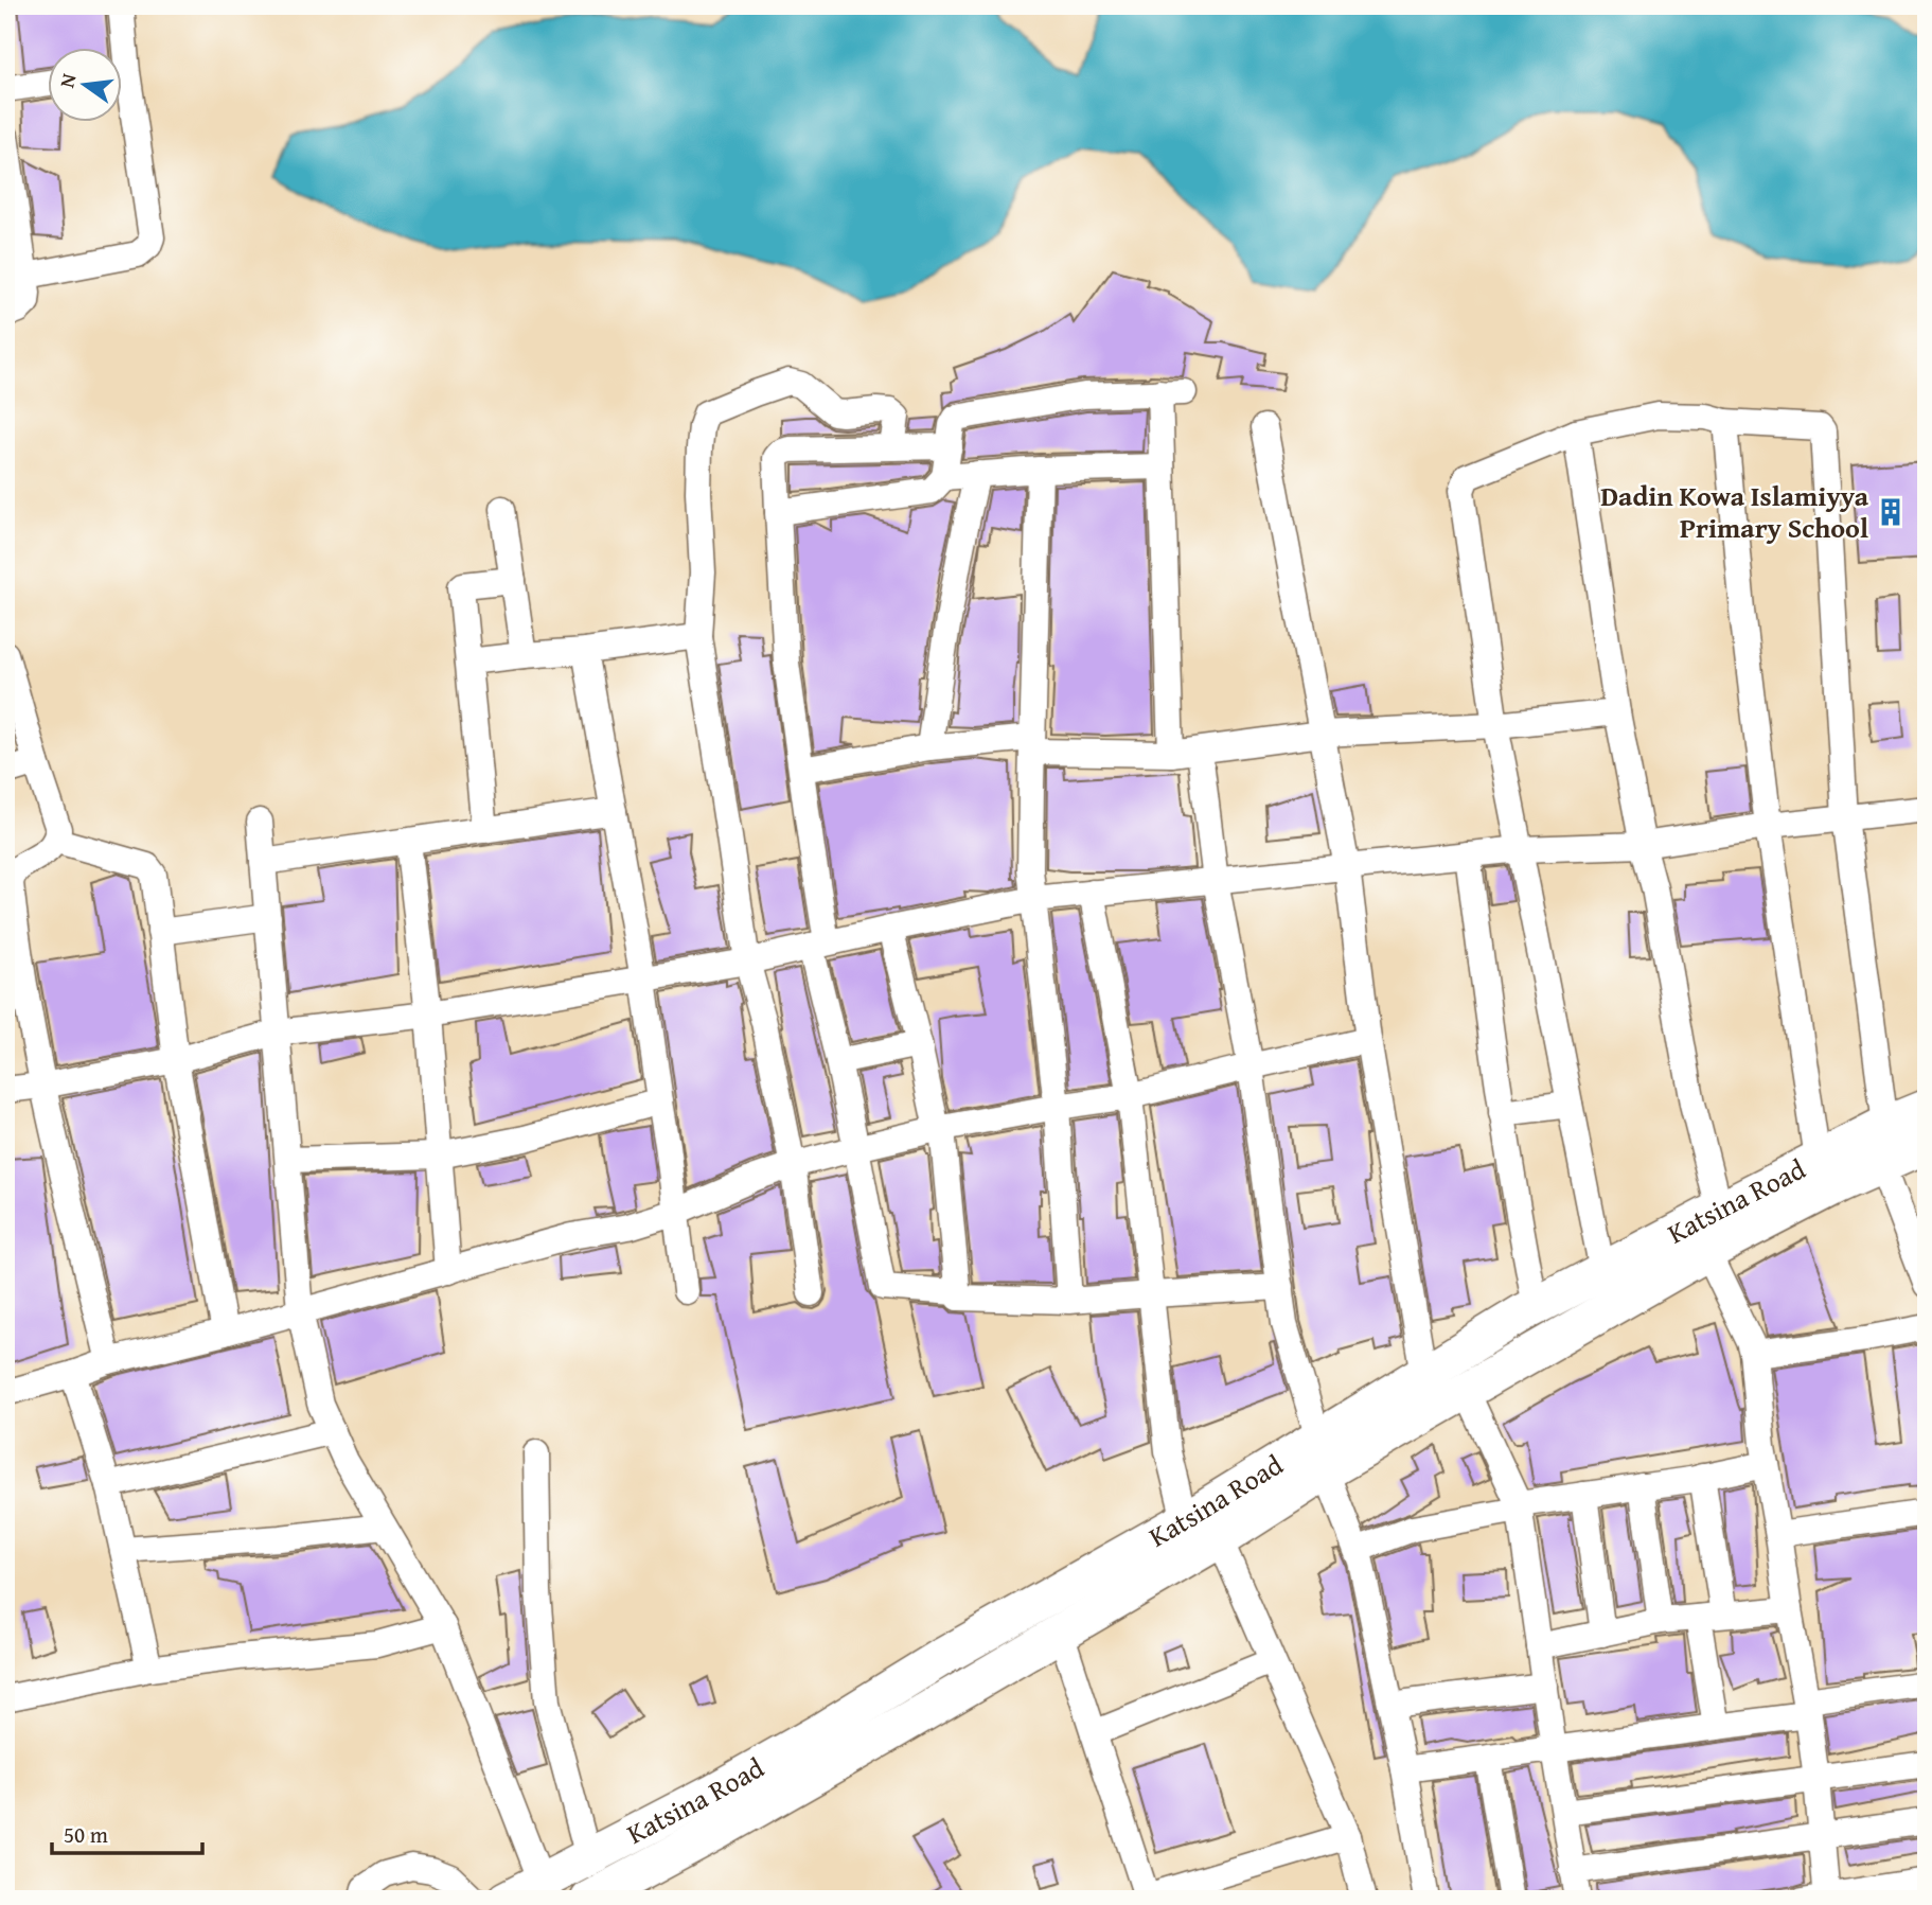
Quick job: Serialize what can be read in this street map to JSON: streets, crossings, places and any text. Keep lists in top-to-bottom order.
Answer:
{
  "streets": {
    "highway": ["Katsina Road"]
  },
  "places": {
    "building": ["Dadin Kowa Islamiyya Primary School"]
  },
  "scale_bar": "50 m",
  "north": "left"
}
